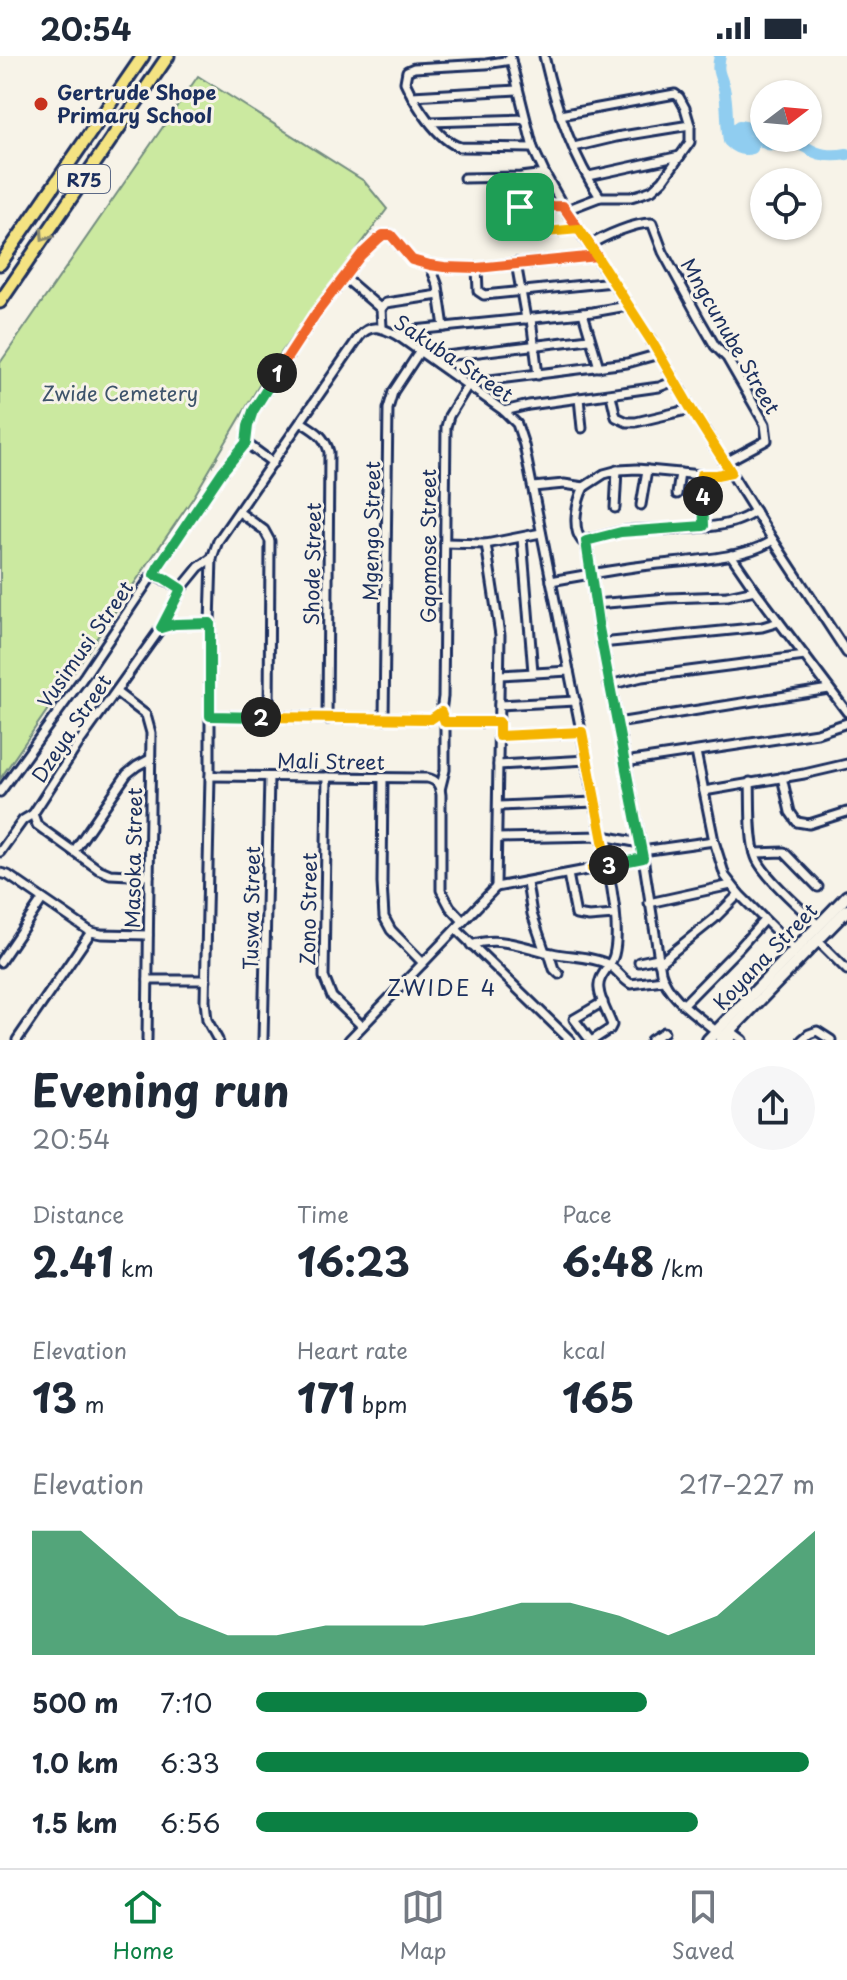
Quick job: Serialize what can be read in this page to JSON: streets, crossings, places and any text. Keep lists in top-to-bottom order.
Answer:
{
  "streets": {
    "main road": ["R75", "Koyana Street"],
    "street": [
      "Mngcunube Street",
      "Sakuba Street",
      "Mgengo Street",
      "Gqomose Street",
      "Shode Street",
      "Vusimusi Street",
      "Dzeya Street",
      "Mali Street",
      "Masoka Street",
      "Tuswa Street",
      "Zono Street"
    ]
  },
  "crossings": [
    ["Sakuba Street", "Mgengo Street"],
    ["Sakuba Street", "Gqomose Street"],
    ["Sakuba Street", "Shode Street"],
    ["Sakuba Street", "Mali Street"],
    ["Vusimusi Street", "Dzeya Street"],
    ["Dzeya Street", "Masoka Street"],
    ["Mali Street", "Tuswa Street"],
    ["Mali Street", "Zono Street"]
  ],
  "districts": ["ZWIDE 4"],
  "parks": ["Zwide Cemetery"],
  "places": ["Gertrude Shope Primary School"],
  "north": "right",
  "page": {
    "status": "20:54",
    "pins": [
      "1",
      "4",
      "2",
      "3"
    ],
    "heading": ["Evening run", "20:54"],
    "stats": [
      ["Distance", "2.41 km"],
      ["Time", "16:23"],
      ["Pace", "6:48 /km"],
      ["Elevation", "13 m"],
      ["Heart rate", "171 bpm"],
      ["kcal", "165"]
    ],
    "chart": ["Elevation", "217–227 m"],
    "list": [
      {
        "name": "500 m",
        "note": "7:10"
      },
      {
        "name": "1.0 km",
        "note": "6:33"
      },
      {
        "name": "1.5 km",
        "note": "6:56"
      }
    ],
    "tabs": ["Home", "Map", "Saved"]
  }
}
